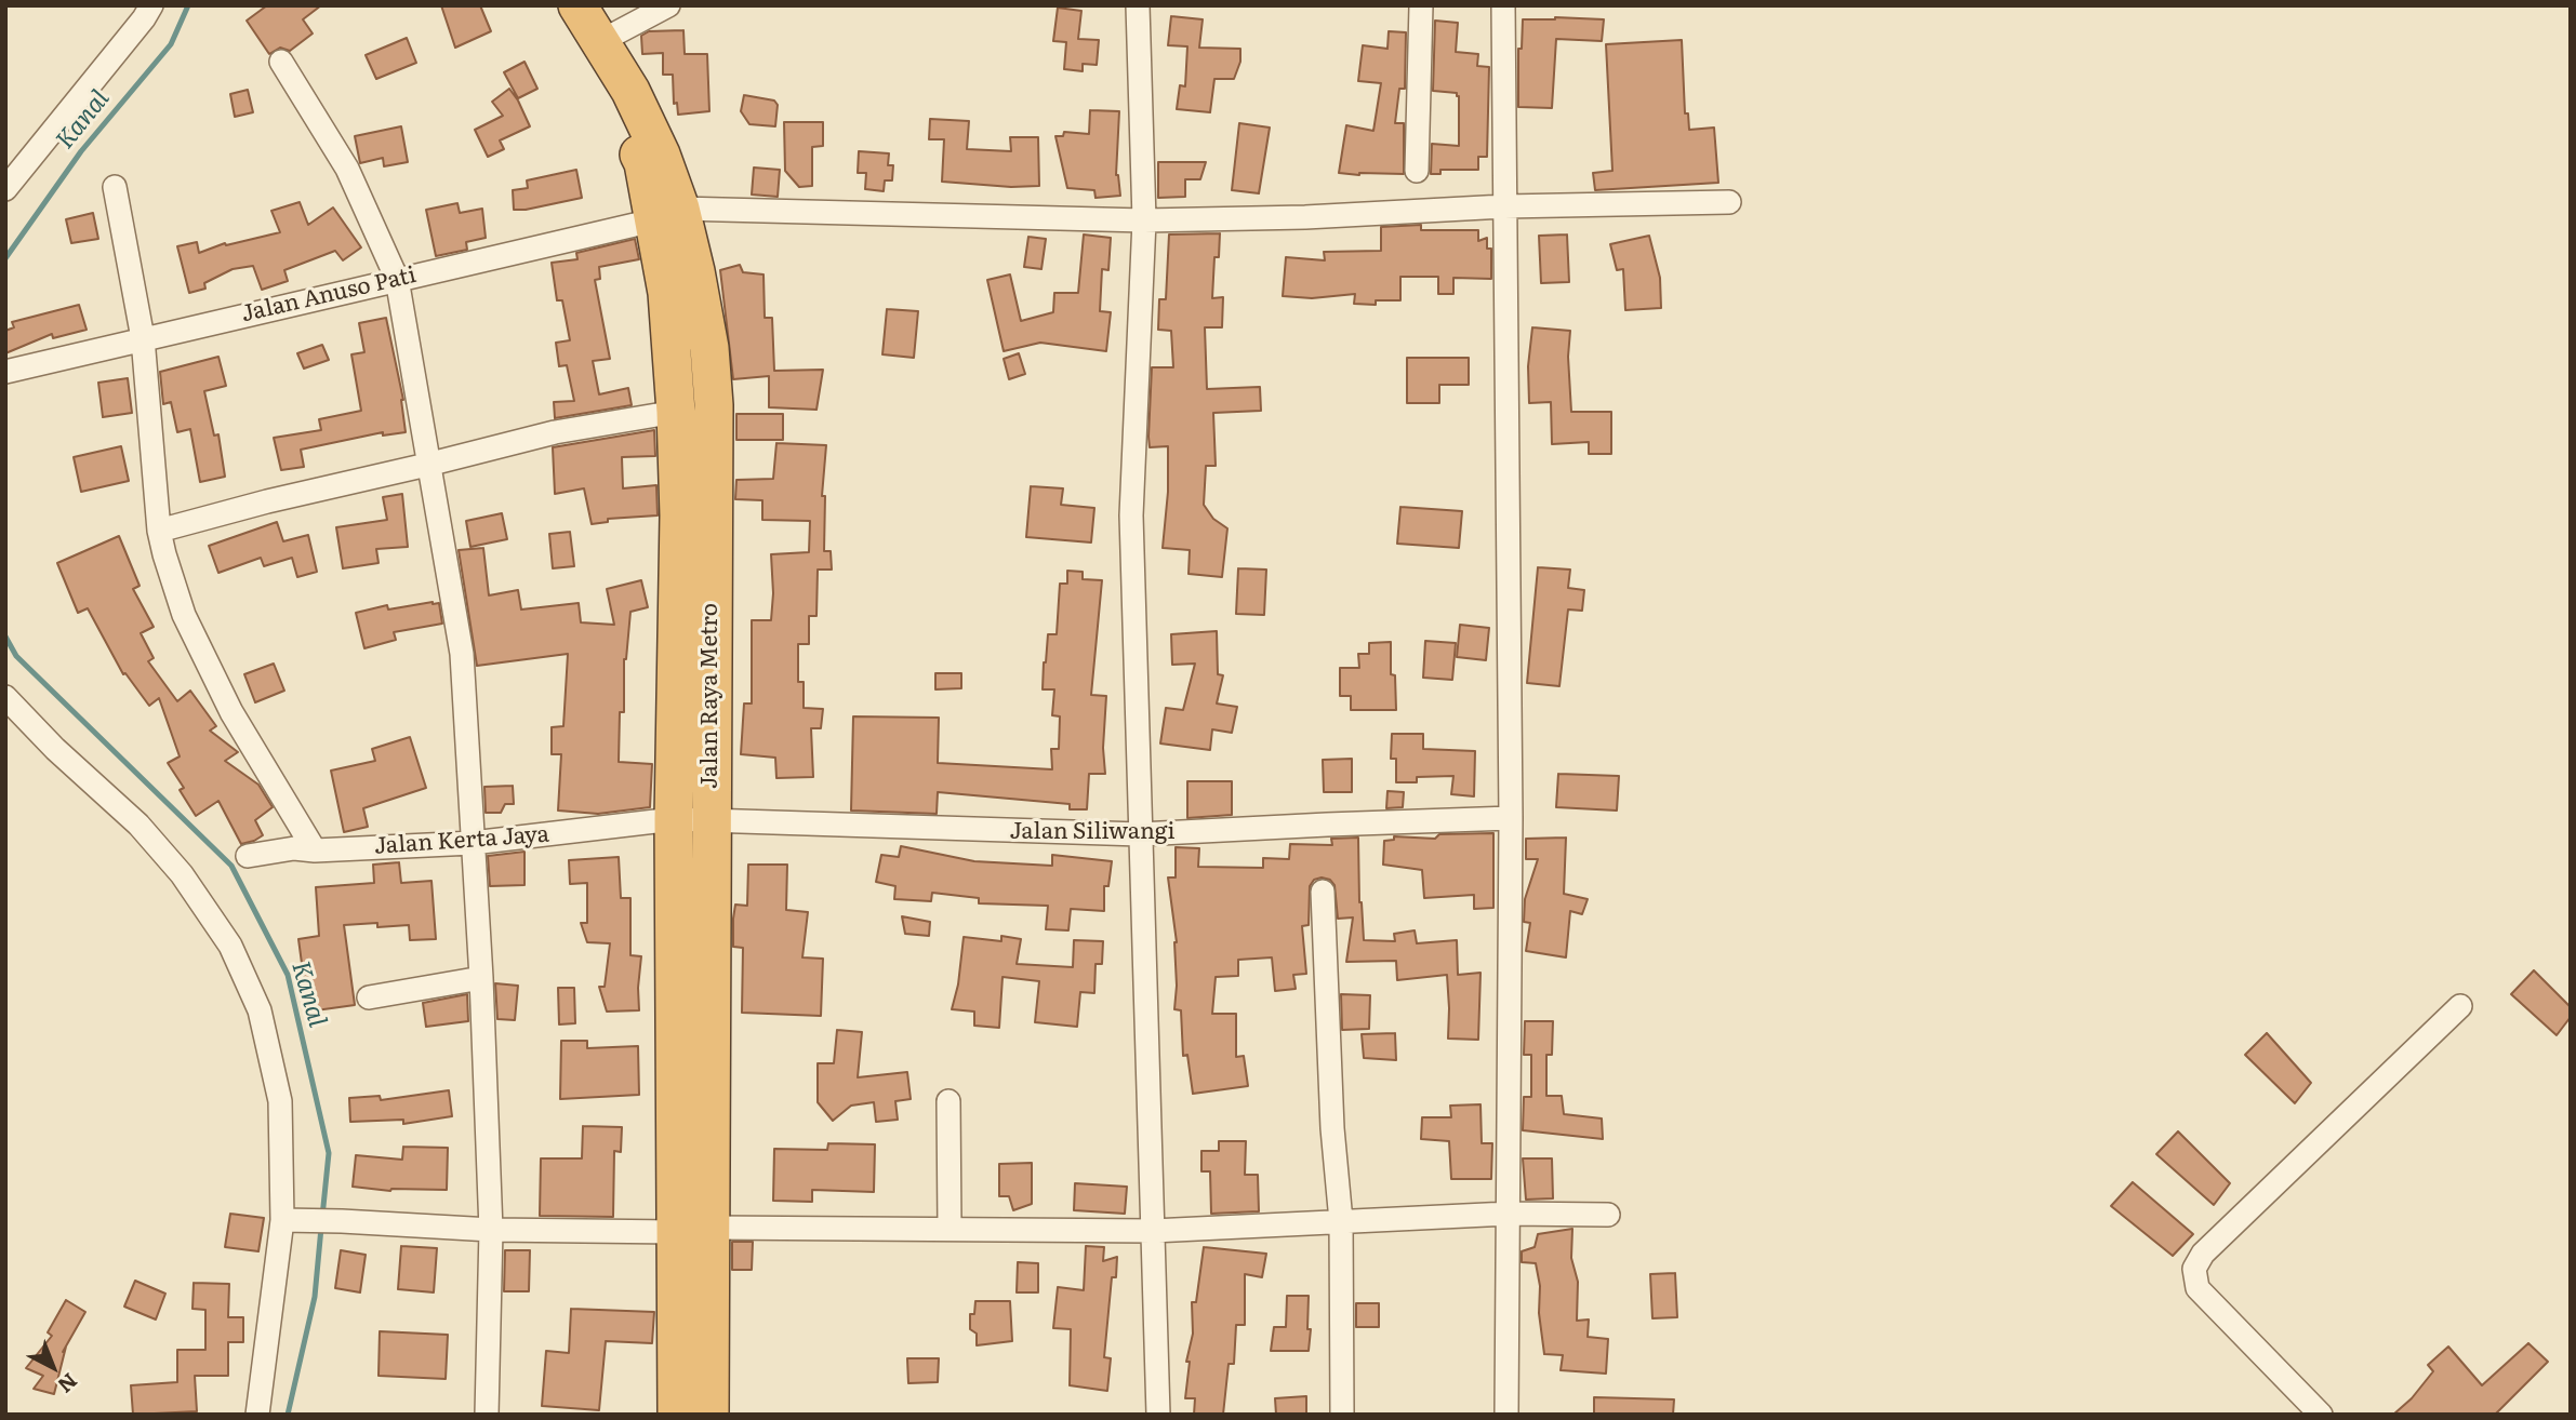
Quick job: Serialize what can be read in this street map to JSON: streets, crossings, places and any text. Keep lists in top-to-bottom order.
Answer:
{
  "streets": {
    "highway": ["Jalan Raya Metro"],
    "street": ["Jalan Anuso Pati", "Jalan Siliwangi", "Jalan Kerta Jaya"]
  },
  "crossings": [
    ["Jalan Anuso Pati", "Jalan Raya Metro"],
    ["Jalan Raya Metro", "Jalan Siliwangi"],
    ["Jalan Raya Metro", "Jalan Kerta Jaya"],
    ["Jalan Siliwangi", "Jalan Kerta Jaya"]
  ],
  "water": ["Kanal"],
  "north": "bottom right"
}
